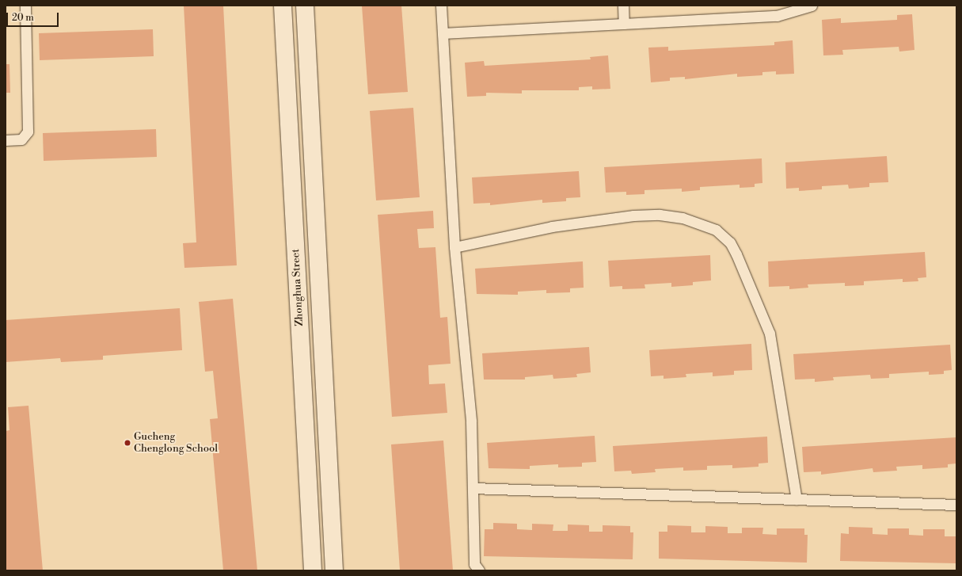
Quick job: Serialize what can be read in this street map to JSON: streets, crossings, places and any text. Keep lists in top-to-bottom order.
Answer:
{
  "streets": {
    "main road": ["Zhonghua Street"]
  },
  "places": ["Gucheng Chenglong School"],
  "scale_bar": "20 m"
}
